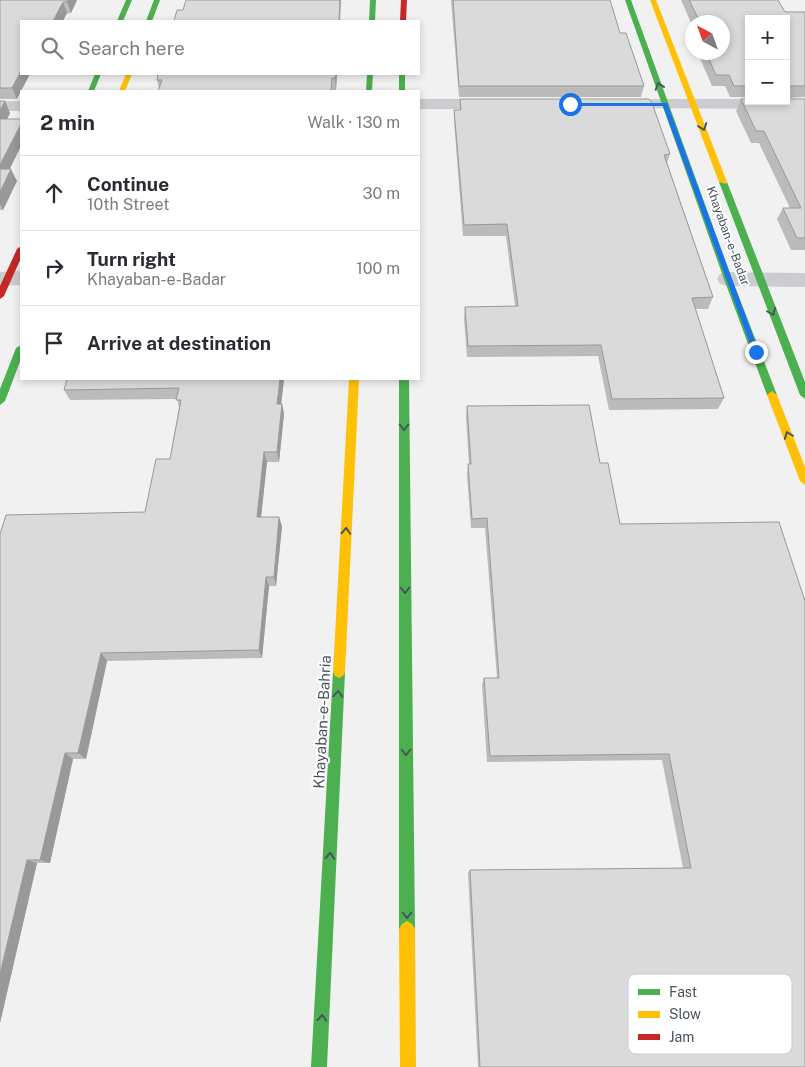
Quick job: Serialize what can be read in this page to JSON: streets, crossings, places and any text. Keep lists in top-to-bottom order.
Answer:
{
  "streets": {
    "main road": ["Khayaban-e-Badar", "Khayaban-e-Bahria"]
  },
  "legend": ["Fast", "Slow", "Jam"],
  "north": "top left",
  "page": {
    "map_buttons": ["+", "−"],
    "search": "Search here",
    "heading": ["2 min", "Walk · 130 m"],
    "list": [
      ["Continue", "10th Street", "30 m"],
      ["Turn right", "Khayaban-e-Badar", "100 m"],
      "Arrive at destination"
    ]
  }
}
